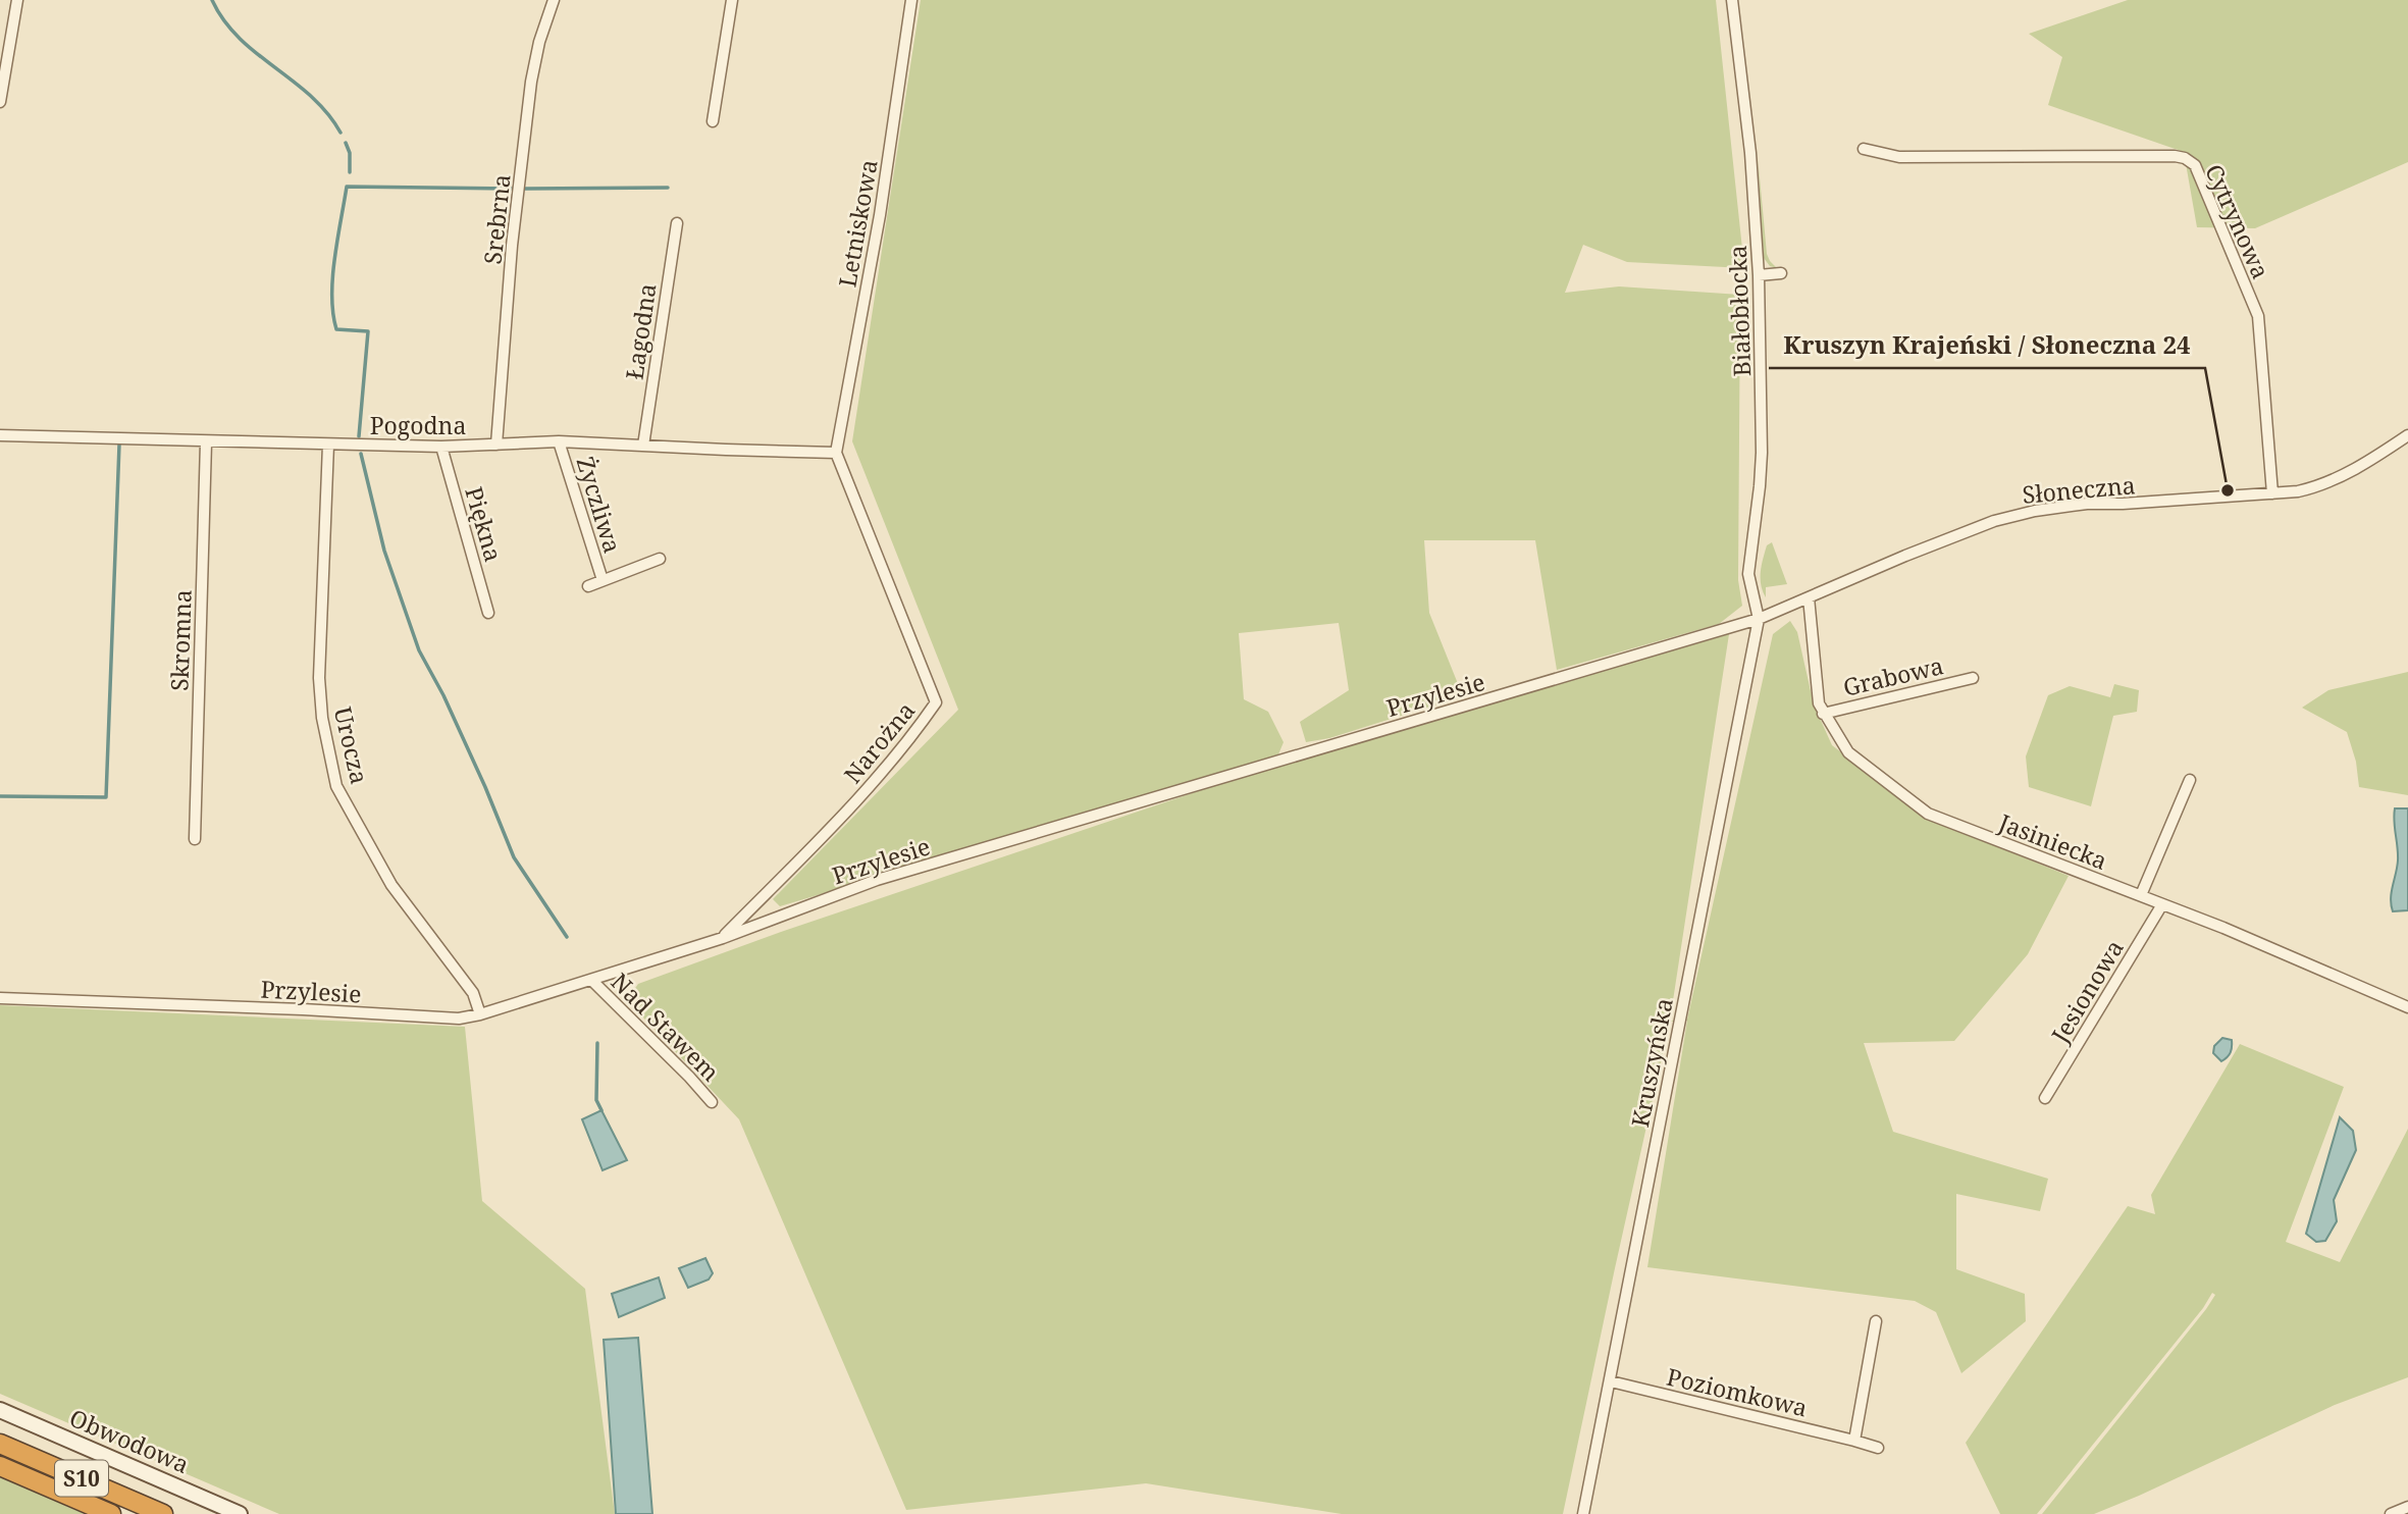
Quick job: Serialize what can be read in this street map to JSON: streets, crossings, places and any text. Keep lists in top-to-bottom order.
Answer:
{
  "streets": {
    "highway": ["S10"],
    "street": [
      "Srebrna",
      "Cytrynowa",
      "Letniskowa",
      "Białobłocka",
      "Łagodna",
      "Pogodna",
      "Słoneczna",
      "Życzliwa",
      "Piękna",
      "Skromna",
      "Grabowa",
      "Przylesie",
      "Narożna",
      "Urocza",
      "Jasiniecka",
      "Jesionowa",
      "Nad Stawem",
      "Kruszyńska",
      "Poziomkowa",
      "Obwodowa"
    ]
  },
  "crossings": [
    ["Srebrna", "Pogodna"],
    ["Cytrynowa", "Słoneczna"],
    ["Letniskowa", "Pogodna"],
    ["Letniskowa", "Narożna"],
    ["Białobłocka", "Słoneczna"],
    ["Białobłocka", "Przylesie"],
    ["Białobłocka", "Kruszyńska"],
    ["Łagodna", "Pogodna"],
    ["Pogodna", "Życzliwa"],
    ["Pogodna", "Piękna"],
    ["Pogodna", "Skromna"],
    ["Pogodna", "Narożna"],
    ["Pogodna", "Urocza"],
    ["Słoneczna", "Przylesie"],
    ["Słoneczna", "Jasiniecka"],
    ["Słoneczna", "Kruszyńska"],
    ["Grabowa", "Jasiniecka"],
    ["Przylesie", "Narożna"],
    ["Przylesie", "Urocza"],
    ["Przylesie", "Nad Stawem"],
    ["Przylesie", "Kruszyńska"],
    ["Jasiniecka", "Jesionowa"],
    ["Kruszyńska", "Poziomkowa"]
  ],
  "places": ["Kruszyn Krajeński / Słoneczna 24"]
}
